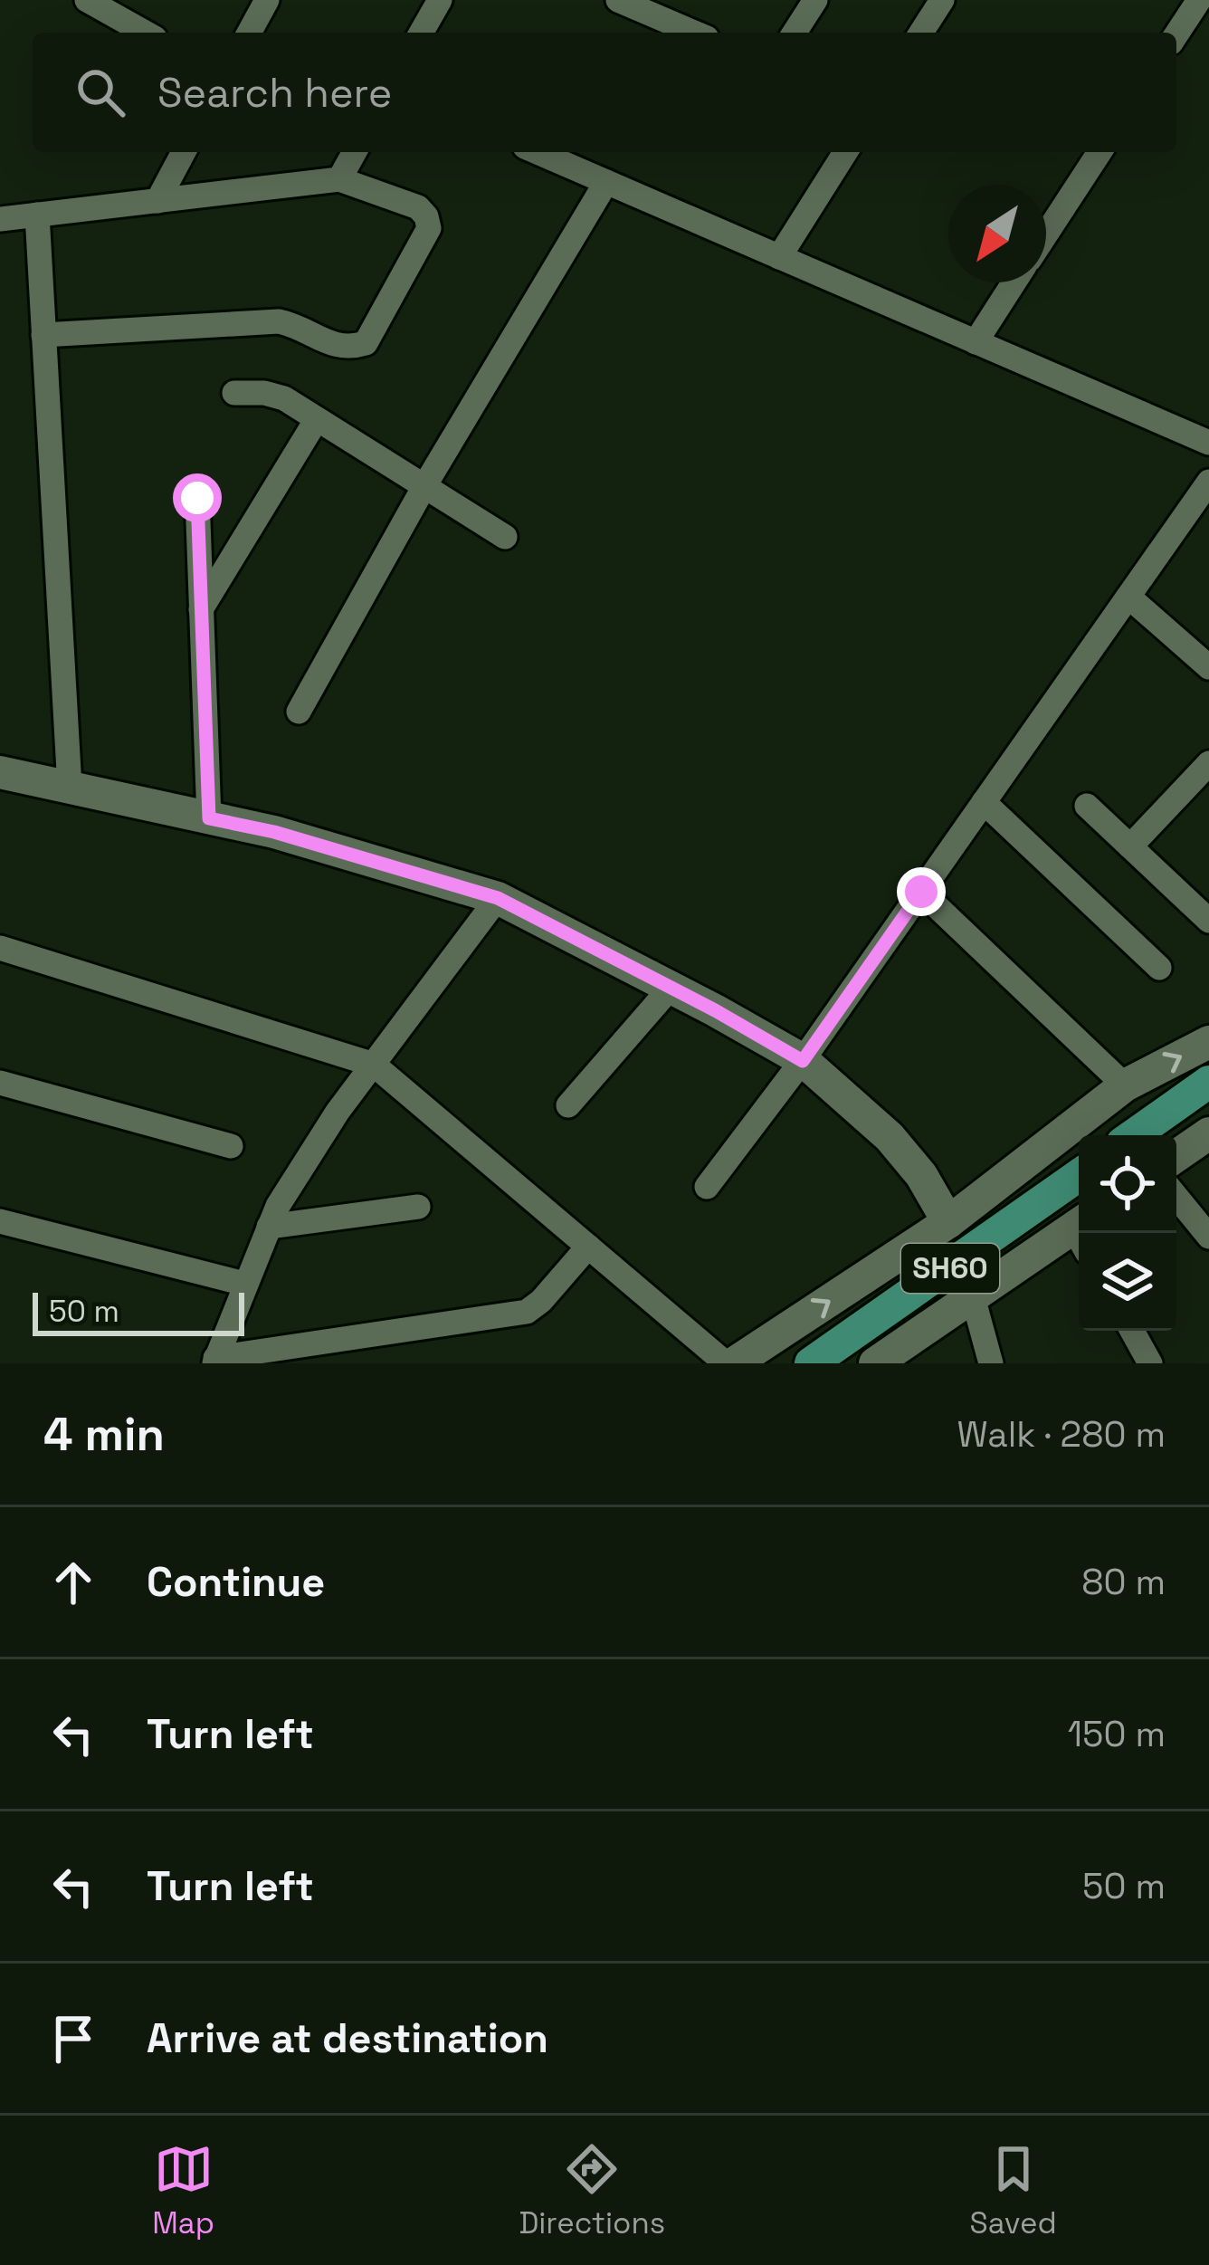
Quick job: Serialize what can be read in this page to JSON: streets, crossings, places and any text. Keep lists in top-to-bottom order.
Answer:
{
  "streets": {
    "main road": ["SH60"]
  },
  "scale_bar": "50 m",
  "north": "bottom left",
  "page": {
    "search": "Search here",
    "scale": "50 m",
    "heading": ["4 min", "Walk · 280 m"],
    "list": [
      ["Continue", "80 m"],
      ["Turn left", "150 m"],
      ["Turn left", "50 m"],
      "Arrive at destination"
    ],
    "nav": ["Map", "Directions", "Saved"]
  }
}
